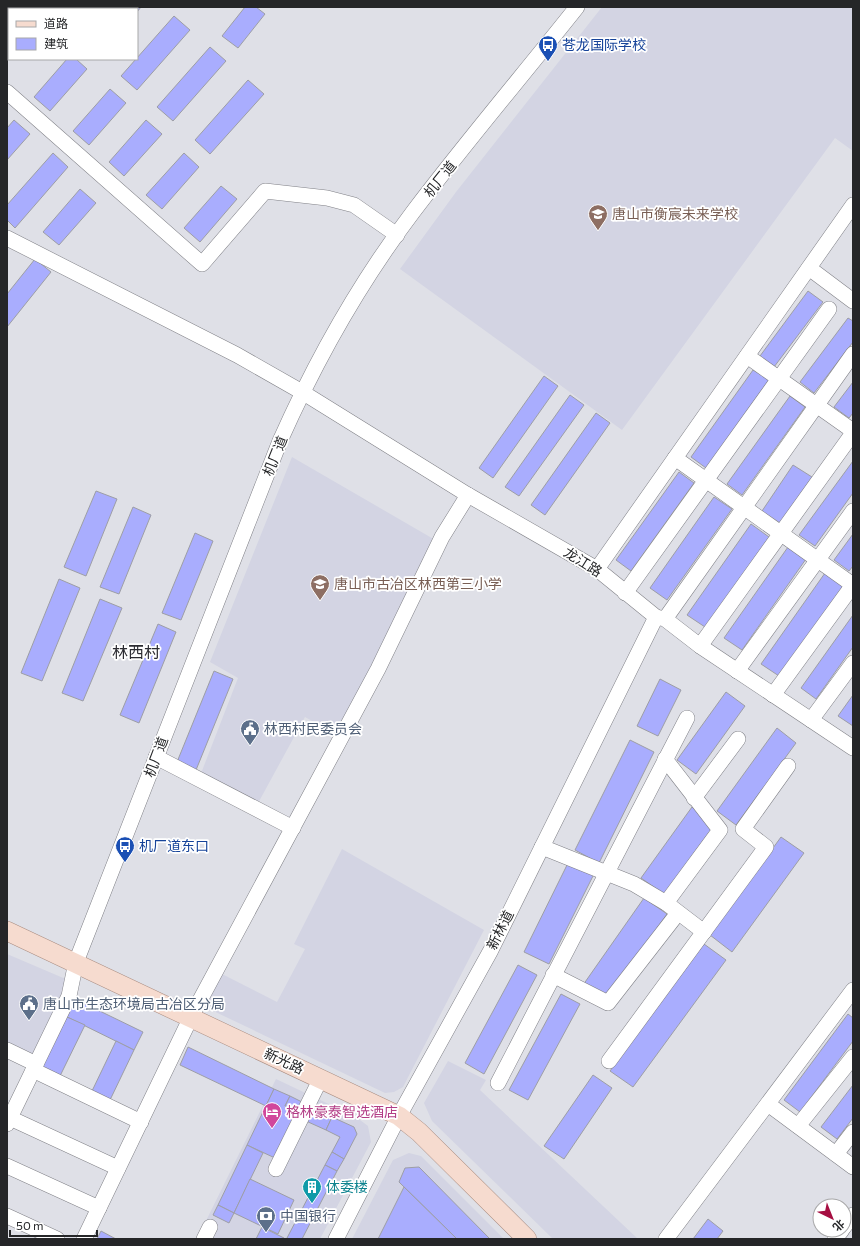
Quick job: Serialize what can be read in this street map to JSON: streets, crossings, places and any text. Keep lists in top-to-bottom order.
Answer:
{
  "streets": {
    "main road": ["新光路"],
    "street": ["机厂道", "龙江路", "新林道"]
  },
  "crossings": [
    ["机厂道", "龙江路"],
    ["机厂道", "新光路"],
    ["龙江路", "新林道"],
    ["新林道", "新光路"]
  ],
  "districts": ["林西村"],
  "places": {
    "bus stop": ["苍龙国际学校", "机厂道东口"],
    "school or university": ["唐山市衡宸未来学校", "唐山市古冶区林西第三小学"],
    "public building": ["林西村民委员会", "唐山市生态环境局古冶区分局"],
    "hotel": ["格林豪泰智选酒店"],
    "building": ["体委楼"],
    "bank": ["中国银行"]
  },
  "legend": ["道路", "建筑"],
  "scale_bar": "50 m",
  "north": "bottom right"
}
